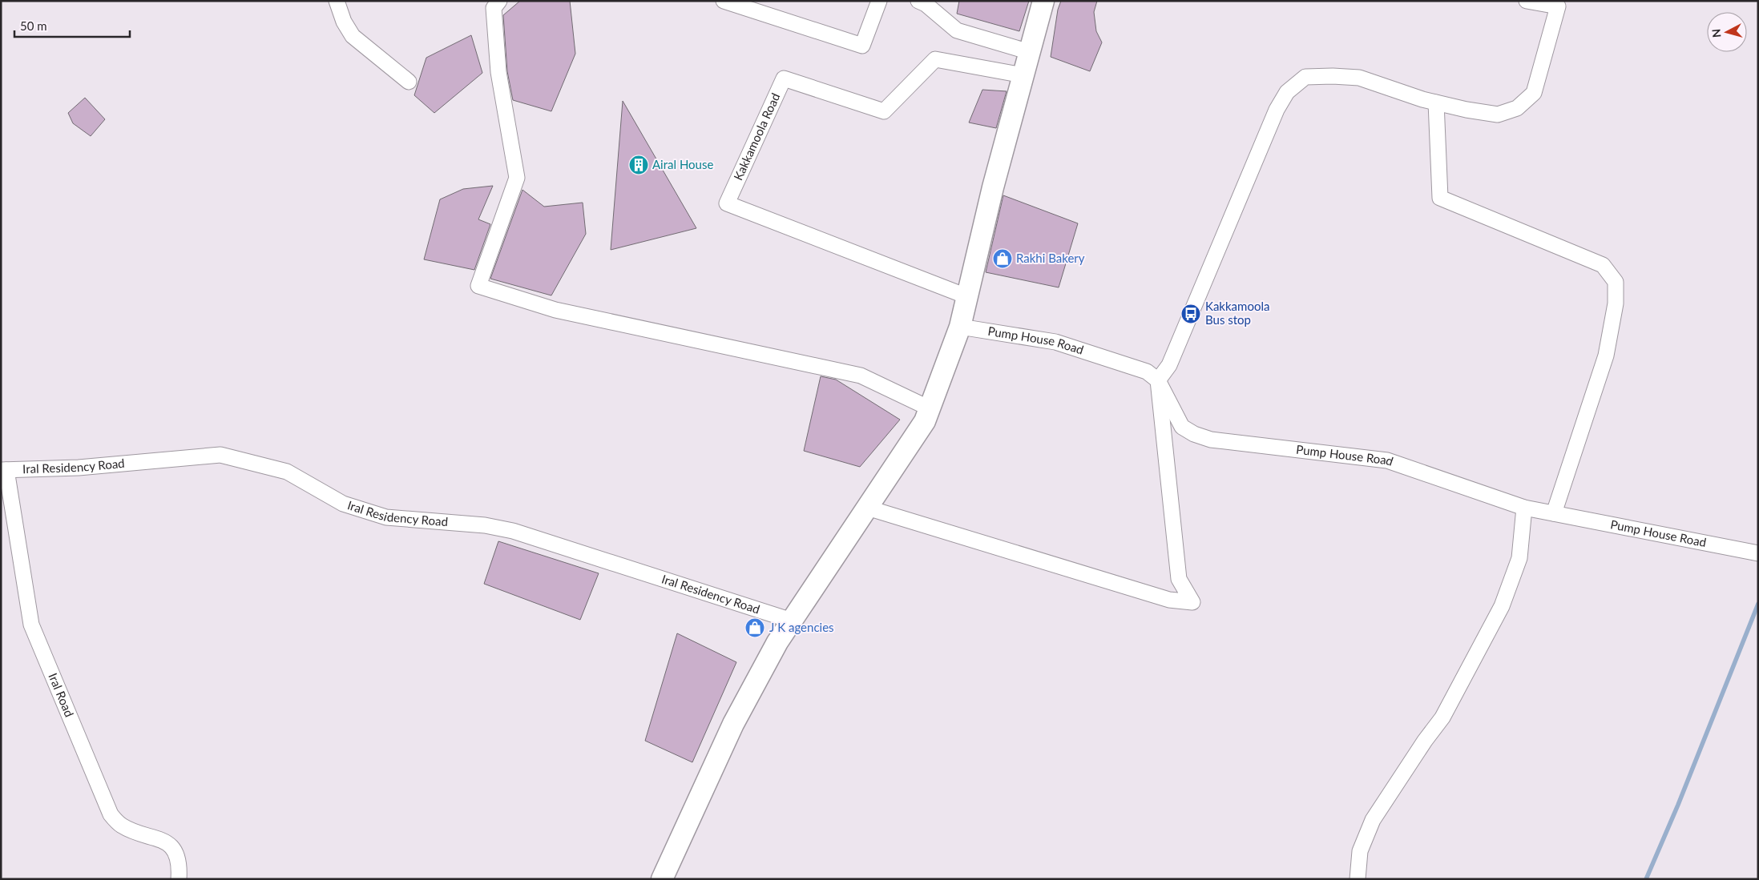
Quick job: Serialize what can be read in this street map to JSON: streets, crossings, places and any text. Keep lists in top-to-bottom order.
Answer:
{
  "streets": {
    "street": [
      "Kakkamoola Road",
      "Pump House Road",
      "Iral Residency Road",
      "Iral Road"
    ]
  },
  "crossings": [
    ["Iral Residency Road", "Iral Road"]
  ],
  "places": {
    "building": ["Airal House"],
    "shop": ["Rakhi Bakery", "J K agencies"],
    "bus stop": ["Kakkamoola Bus stop"]
  },
  "scale_bar": "50 m",
  "north": "left"
}
